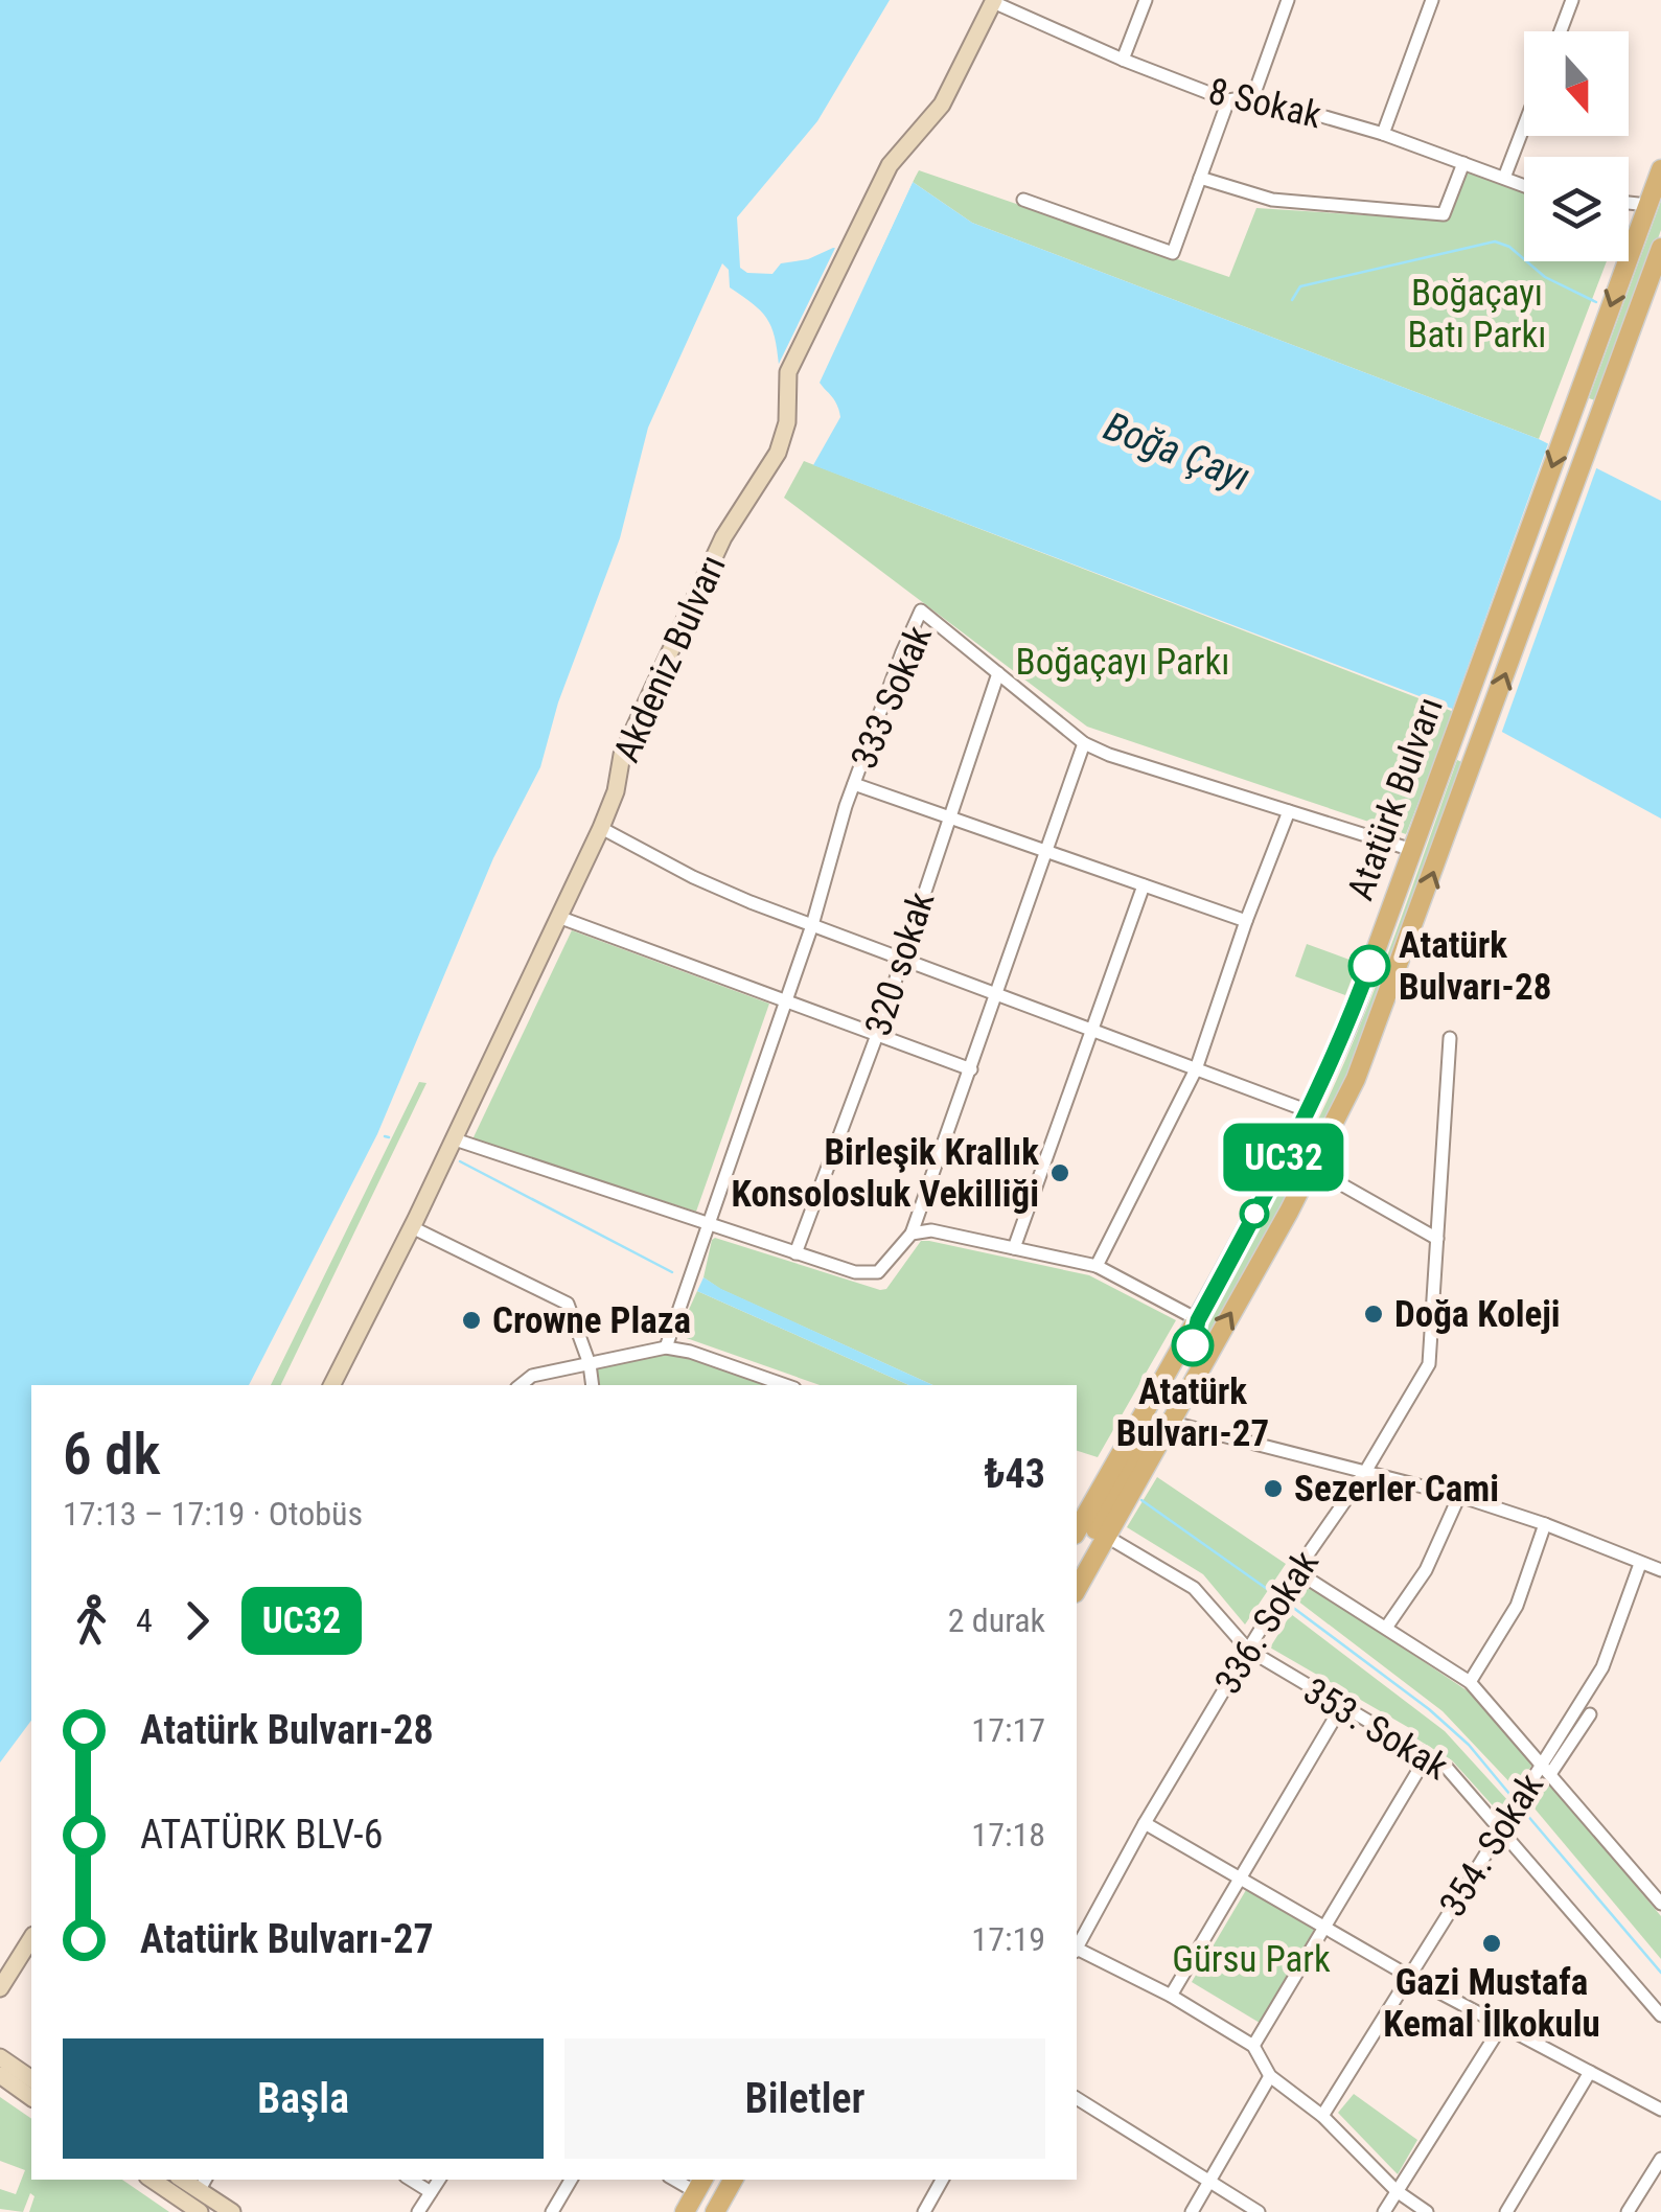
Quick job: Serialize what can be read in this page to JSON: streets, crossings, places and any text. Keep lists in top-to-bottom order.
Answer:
{
  "streets": {
    "main road": ["Akdeniz Bulvarı", "Atatürk Bulvarı"],
    "street": [
      "8 Sokak",
      "333 Sokak",
      "320 sokak",
      "336. Sokak",
      "353. Sokak",
      "354. Sokak"
    ]
  },
  "crossings": [
    ["8 Sokak", "Akdeniz Bulvarı"],
    ["333 Sokak", "Atatürk Bulvarı"],
    ["333 Sokak", "320 sokak"],
    ["Atatürk Bulvarı", "353. Sokak"],
    ["336. Sokak", "353. Sokak"],
    ["353. Sokak", "354. Sokak"]
  ],
  "water": ["Boğa Çayı"],
  "parks": ["Boğaçayı Batı Parkı", "Boğaçayı Parkı", "Gürsu Park"],
  "places": [
    "Atatürk Bulvarı-28",
    "Birleşik Krallık Konsolosluk Vekilliği",
    "Doğa Koleji",
    "Crowne Plaza",
    "Atatürk Bulvarı-27",
    "Sezerler Cami",
    "Gazi Mustafa Kemal İlkokulu"
  ],
  "lines": ["bus line UC32"],
  "north": "bottom",
  "page": {
    "on_map": "UC32",
    "heading": ["6 dk", "17:13 – 17:19 · Otobüs", "₺43"],
    "legs": ["4", "UC32", "2 durak"],
    "list": [
      {
        "name": "Atatürk Bulvarı-28",
        "value": "17:17"
      },
      {
        "name": "ATATÜRK BLV-6",
        "value": "17:18"
      },
      {
        "name": "Atatürk Bulvarı-27",
        "value": "17:19"
      }
    ],
    "buttons": ["Başla", "Biletler"]
  }
}
